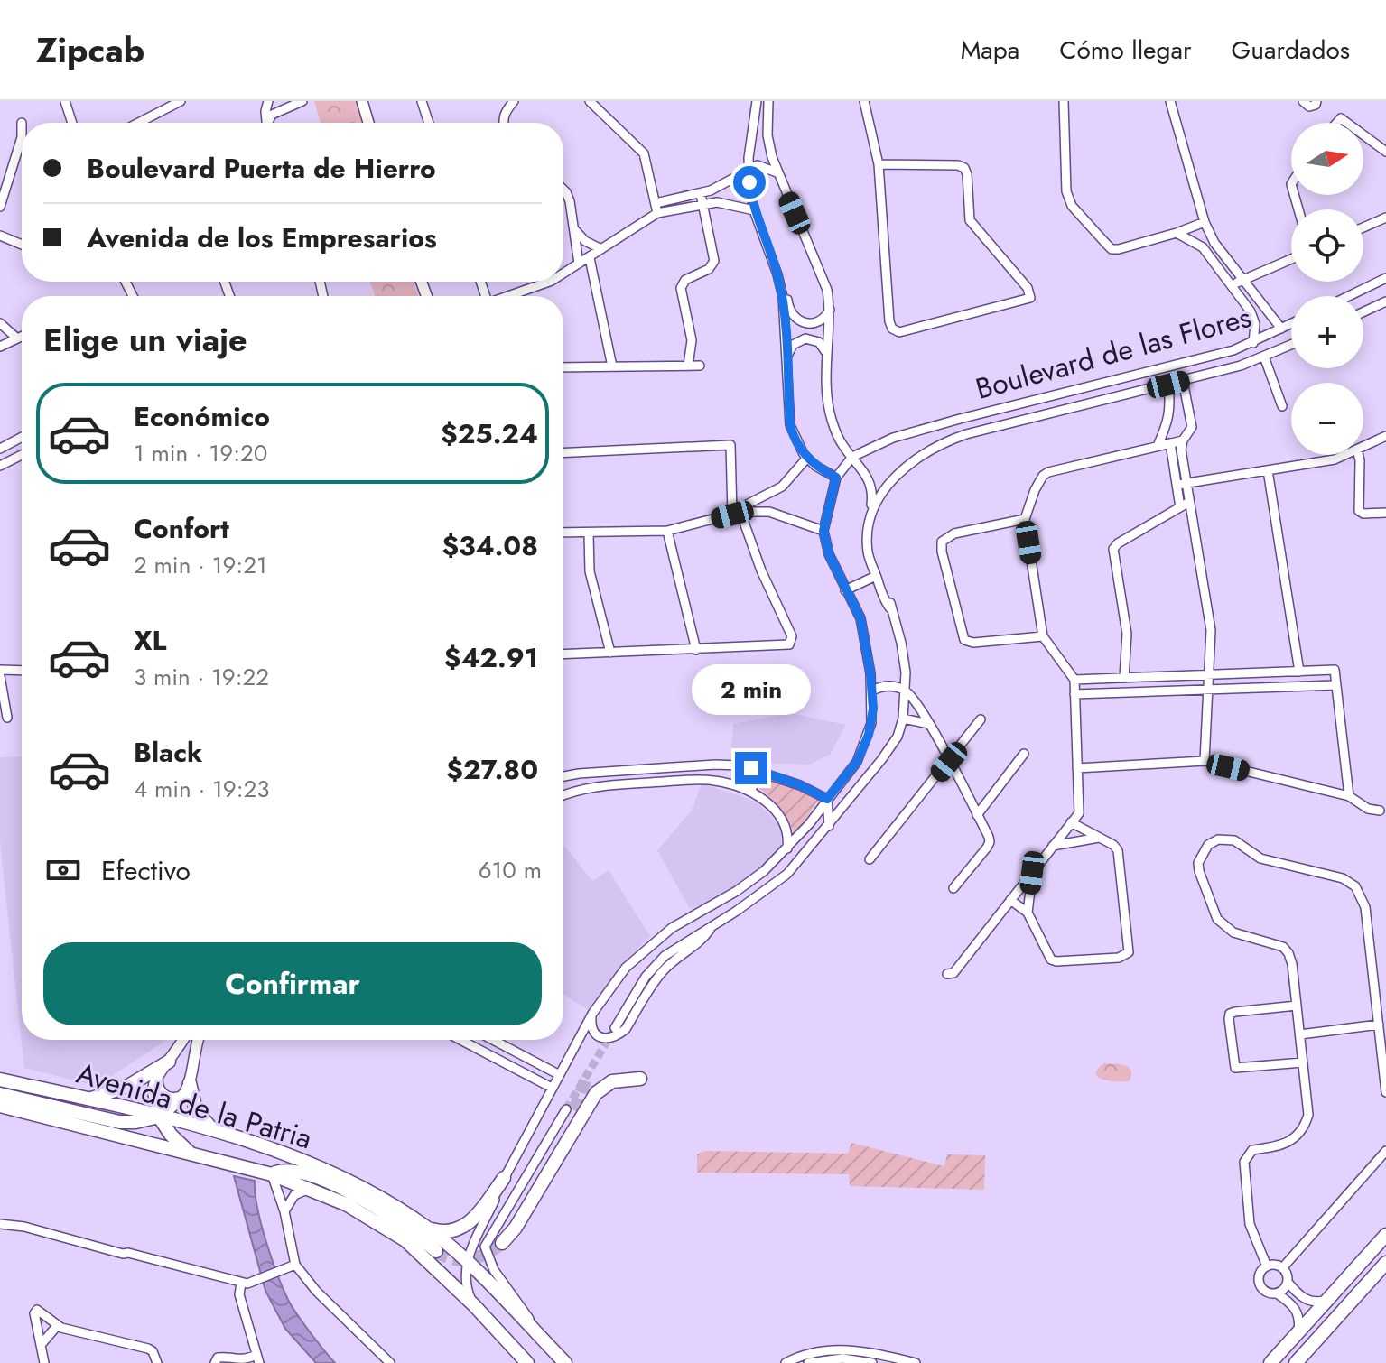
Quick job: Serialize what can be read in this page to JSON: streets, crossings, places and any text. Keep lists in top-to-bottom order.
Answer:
{
  "streets": {
    "main road": ["Avenida de la Patria"],
    "street": ["Boulevard de las Flores"]
  },
  "north": "right",
  "page": {
    "header": "Zipcab",
    "nav": ["Mapa", "Cómo llegar", "Guardados"],
    "map_buttons": ["+", "−"],
    "banner": ["Boulevard Puerta de Hierro", "Avenida de los Empresarios"],
    "heading": "Elige un viaje",
    "list": [
      {
        "name": "Económico",
        "note": "1 min · 19:20",
        "value": "$25.24"
      },
      {
        "name": "Confort",
        "note": "2 min · 19:21",
        "value": "$34.08"
      },
      {
        "name": "XL",
        "note": "3 min · 19:22",
        "value": "$42.91"
      },
      {
        "name": "Black",
        "note": "4 min · 19:23",
        "value": "$27.80"
      }
    ],
    "bubble": "2 min",
    "pay": ["Efectivo", "610 m"],
    "buttons": "Confirmar"
  }
}
